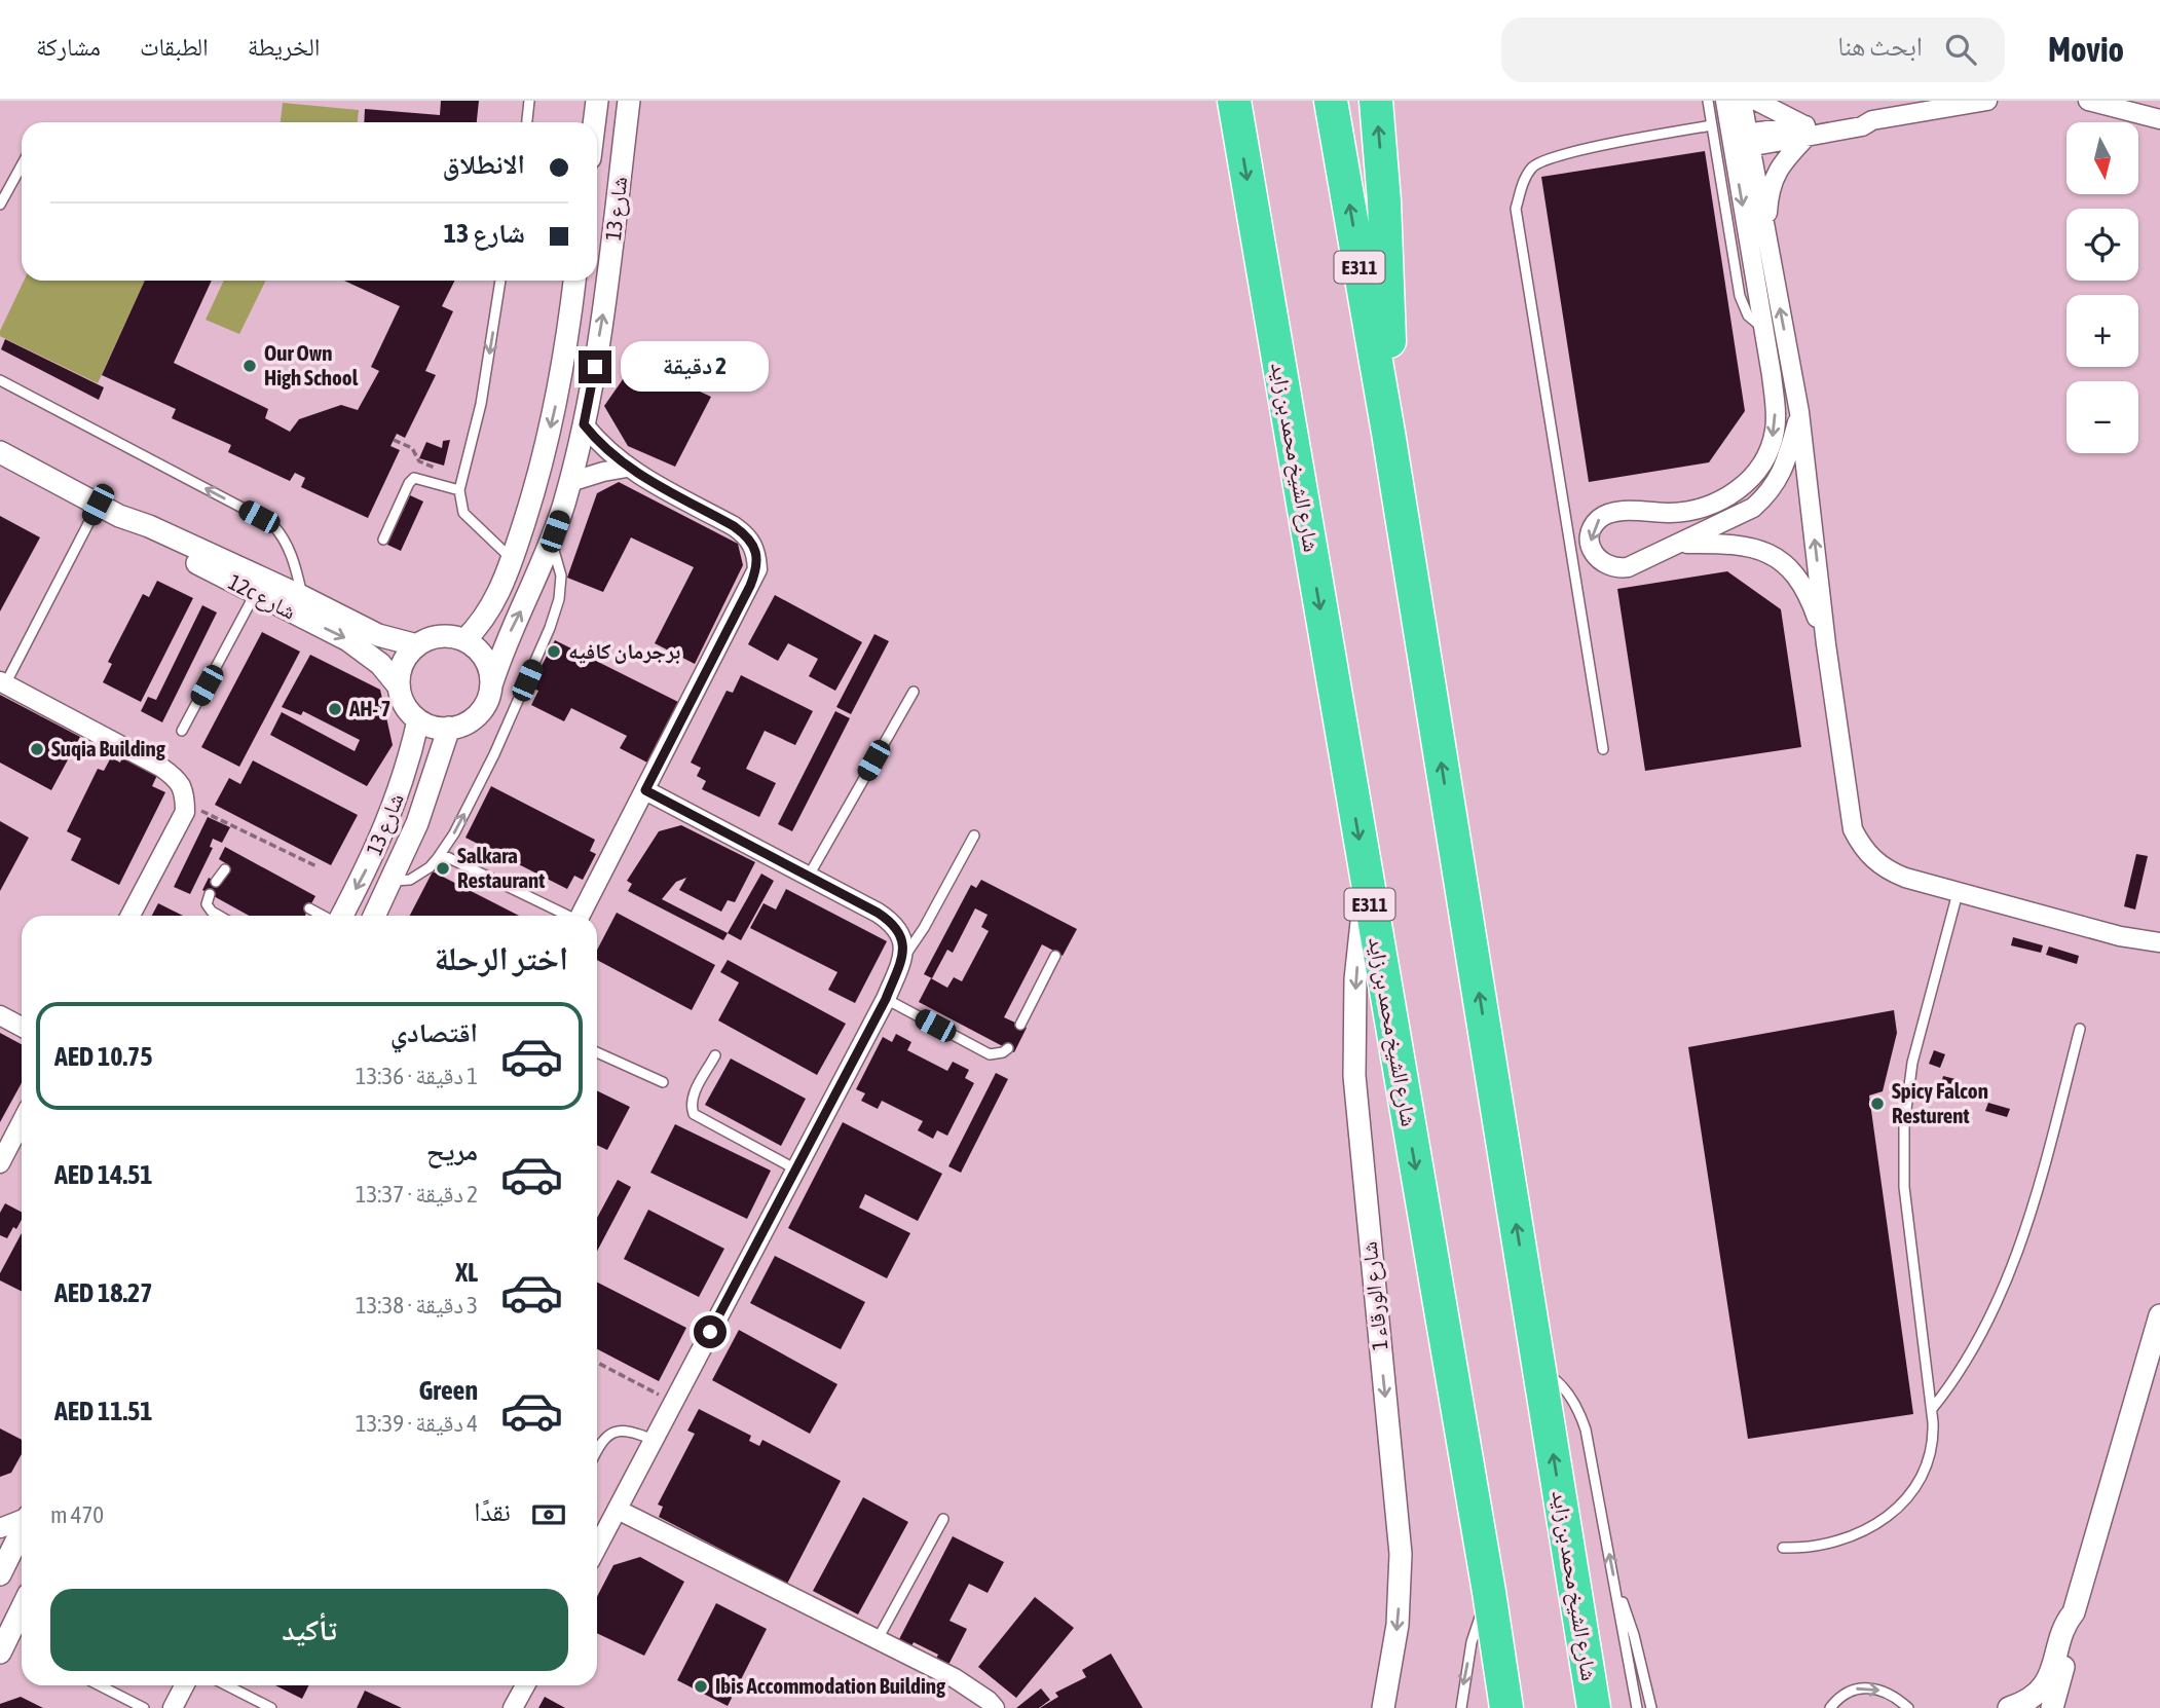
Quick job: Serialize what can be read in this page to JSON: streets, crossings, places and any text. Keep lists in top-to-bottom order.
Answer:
{
  "streets": {
    "highway": ["E311", "شارع الشيخ محمد بن زايد"],
    "street": ["شارع 13", "12c شارع", "شارع الورقاء 1"]
  },
  "crossings": [
    ["شارع 13", "12c شارع"],
    ["شارع الشيخ محمد بن زايد", "شارع الورقاء 1"]
  ],
  "one_way": ["شارع الورقاء 1"],
  "places": [
    "Our Own High School",
    "برجرمان كافيه",
    "AH- 7",
    "Suqia Building",
    "Salkara Restaurant",
    "Spicy Falcon Resturent",
    "Ibis Accommodation Building"
  ],
  "north": "bottom",
  "page": {
    "header": "Movio",
    "search": "ابحث هنا",
    "nav": ["الخريطة", "الطبقات", "مشاركة"],
    "map_buttons": ["+", "−"],
    "banner": ["الانطلاق", "شارع 13"],
    "bubble": "2 دقيقة",
    "heading": "اختر الرحلة",
    "list": [
      {
        "name": "اقتصادي",
        "note": "1 دقيقة · 13:36",
        "value": "AED 10.75"
      },
      {
        "name": "مريح",
        "note": "2 دقيقة · 13:37",
        "value": "AED 14.51"
      },
      {
        "name": "XL",
        "note": "3 دقيقة · 13:38",
        "value": "AED 18.27"
      },
      {
        "name": "Green",
        "note": "4 دقيقة · 13:39",
        "value": "AED 11.51"
      }
    ],
    "pay": ["نقدًا", "470 m"],
    "buttons": "تأكيد"
  }
}
